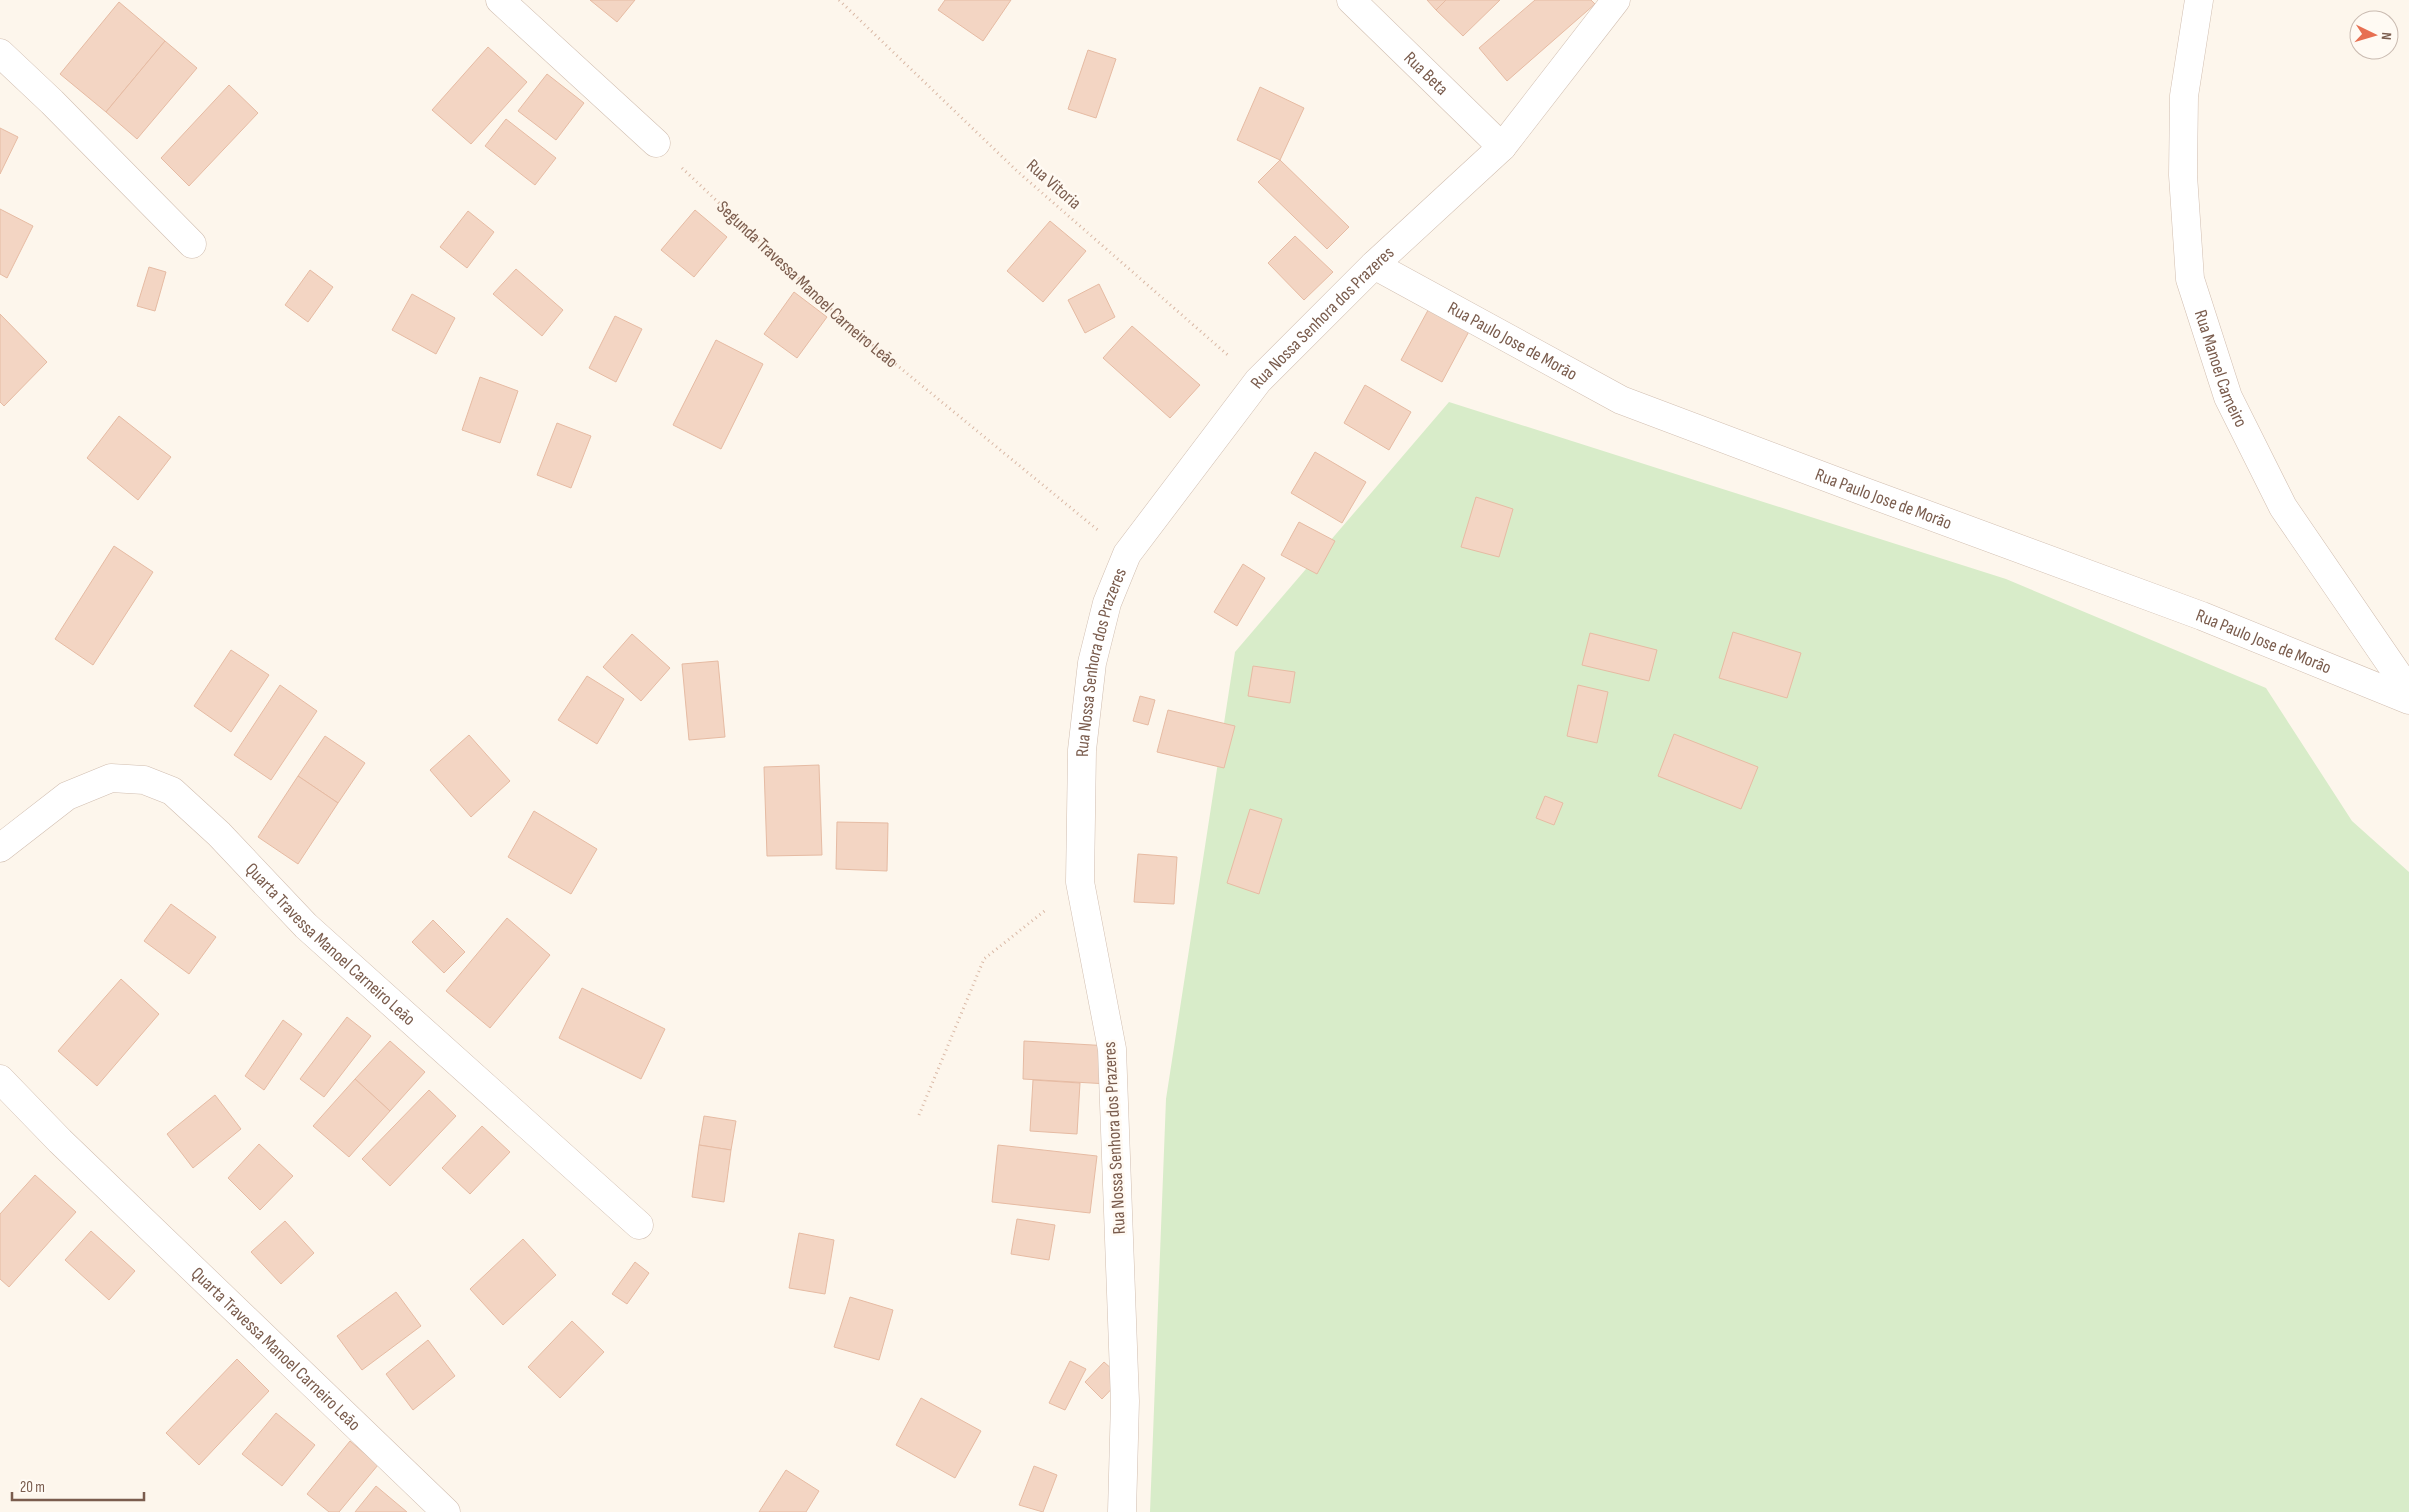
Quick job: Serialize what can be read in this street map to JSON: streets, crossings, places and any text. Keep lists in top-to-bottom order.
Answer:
{
  "streets": {
    "street": [
      "Rua Beta",
      "Rua Nossa Senhora dos Prazeres",
      "Rua Paulo Jose de Morão",
      "Rua Manoel Carneiro",
      "Quarta Travessa Manoel Carneiro Leão"
    ],
    "path": ["Rua Vitoria", "Segunda Travessa Manoel Carneiro Leão"]
  },
  "crossings": [
    ["Rua Beta", "Rua Nossa Senhora dos Prazeres"],
    ["Rua Vitoria", "Rua Nossa Senhora dos Prazeres"],
    ["Segunda Travessa Manoel Carneiro Leão", "Rua Nossa Senhora dos Prazeres"],
    ["Rua Nossa Senhora dos Prazeres", "Rua Paulo Jose de Morão"]
  ],
  "scale_bar": "20 m",
  "north": "right"
}
